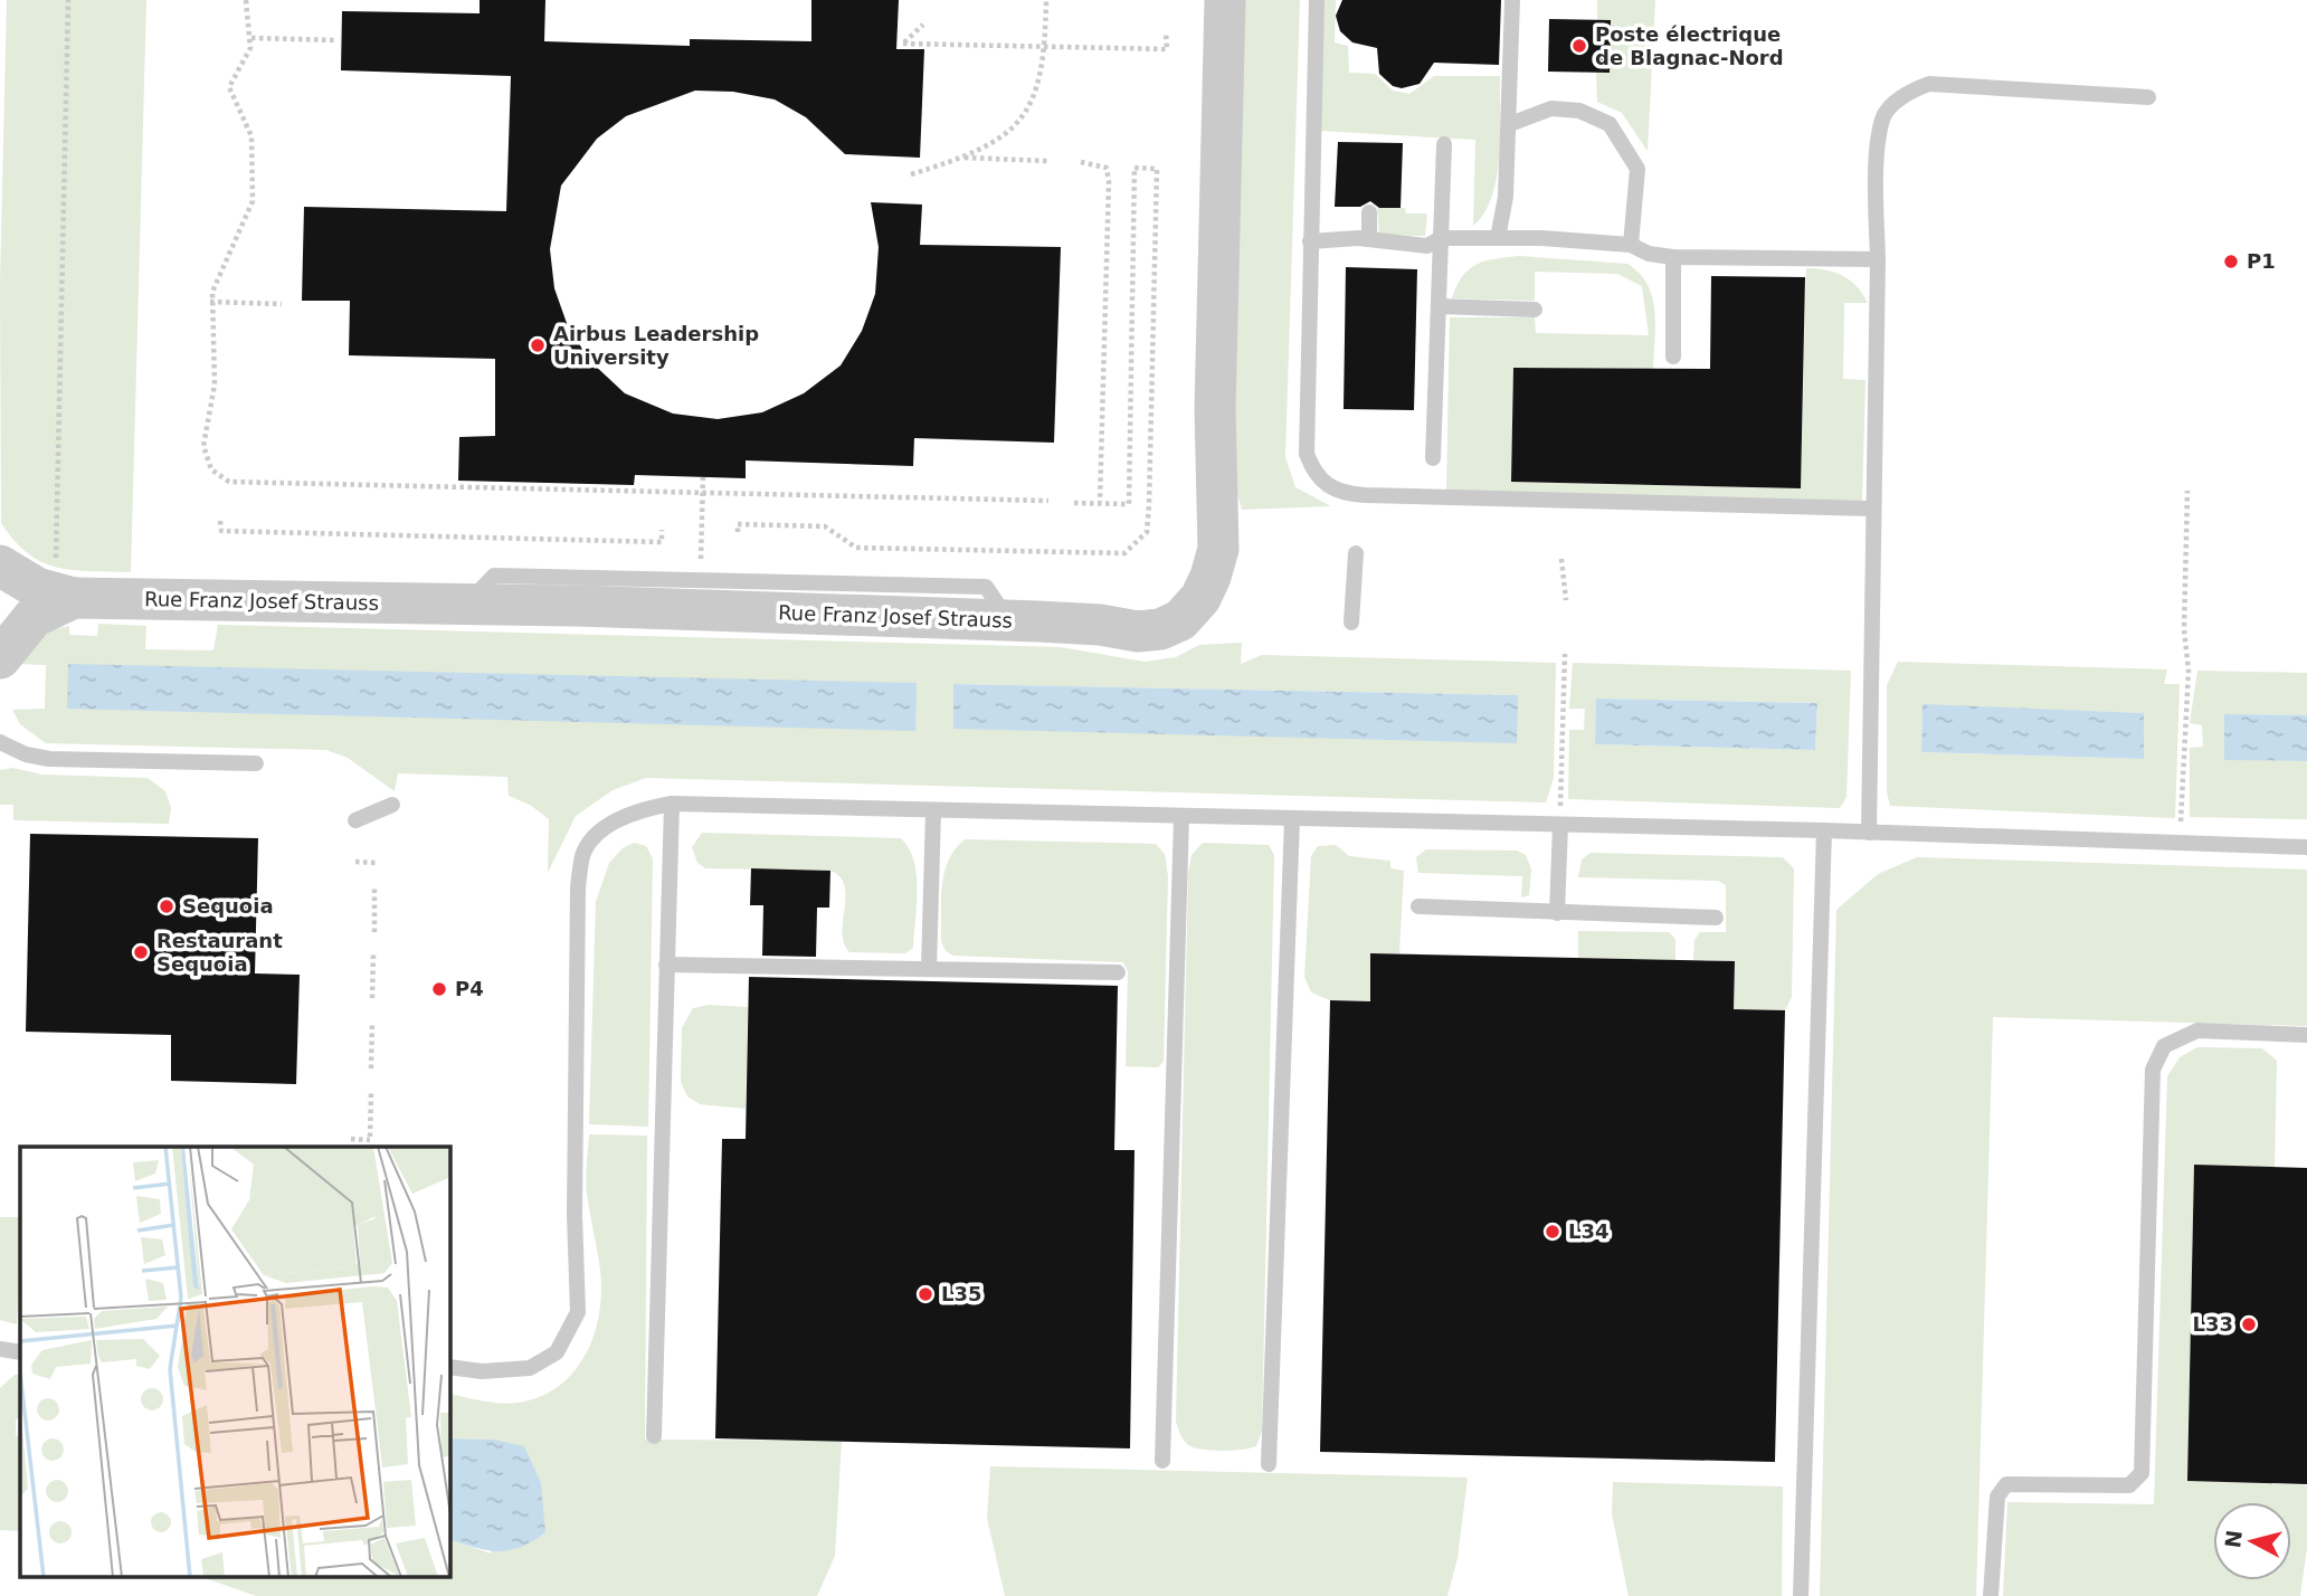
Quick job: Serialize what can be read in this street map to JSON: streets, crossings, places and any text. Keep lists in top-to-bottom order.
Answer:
{
  "streets": {
    "street": ["Rue Franz Josef Strauss"]
  },
  "places": [
    "Poste électrique de Blagnac-Nord",
    "P1",
    "Airbus Leadership University",
    "Sequoia",
    "Restaurant Sequoia",
    "P4",
    "L34",
    "L35",
    "L33"
  ],
  "north": "left"
}
